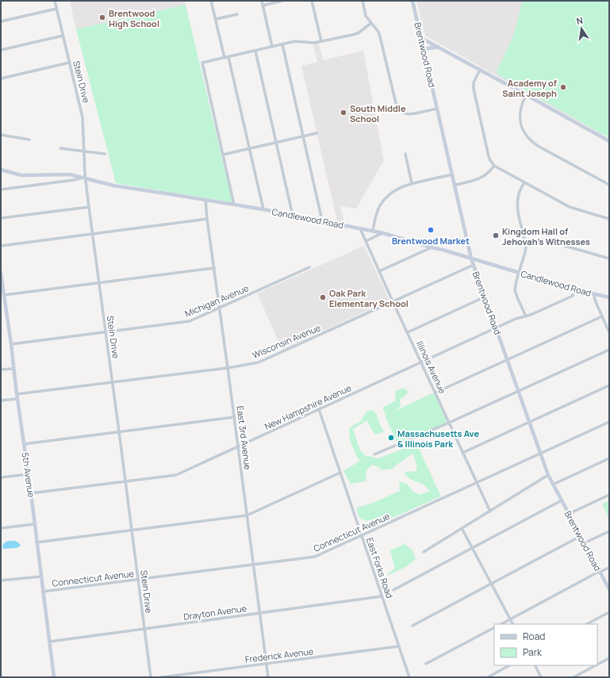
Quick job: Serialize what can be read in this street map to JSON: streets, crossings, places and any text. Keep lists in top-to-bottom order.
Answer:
{
  "streets": {
    "street": [
      "Brentwood Road",
      "Stein Drive",
      "Candlewood Road",
      "Michigan Avenue",
      "Wisconsin Avenue",
      "Illinois Avenue",
      "New Hampshire Avenue",
      "East 3rd Avenue",
      "5th Avenue",
      "Connecticut Avenue",
      "East Forks Road",
      "Drayton Avenue",
      "Frederick Avenue"
    ]
  },
  "crossings": [
    ["Brentwood Road", "Candlewood Road"],
    ["Brentwood Road", "Wisconsin Avenue"],
    ["Brentwood Road", "New Hampshire Avenue"],
    ["Brentwood Road", "Connecticut Avenue"],
    ["Stein Drive", "Candlewood Road"],
    ["Stein Drive", "Michigan Avenue"],
    ["Stein Drive", "Wisconsin Avenue"],
    ["Stein Drive", "New Hampshire Avenue"],
    ["Stein Drive", "Connecticut Avenue"],
    ["Stein Drive", "Drayton Avenue"],
    ["Candlewood Road", "Illinois Avenue"],
    ["Candlewood Road", "New Hampshire Avenue"],
    ["Candlewood Road", "East 3rd Avenue"],
    ["Michigan Avenue", "East 3rd Avenue"],
    ["Michigan Avenue", "5th Avenue"],
    ["Wisconsin Avenue", "Illinois Avenue"],
    ["Wisconsin Avenue", "East 3rd Avenue"],
    ["Wisconsin Avenue", "5th Avenue"],
    ["Illinois Avenue", "New Hampshire Avenue"],
    ["Illinois Avenue", "Connecticut Avenue"],
    ["New Hampshire Avenue", "East 3rd Avenue"],
    ["New Hampshire Avenue", "5th Avenue"],
    ["New Hampshire Avenue", "East Forks Road"],
    ["East 3rd Avenue", "Connecticut Avenue"],
    ["East 3rd Avenue", "Drayton Avenue"],
    ["East 3rd Avenue", "Frederick Avenue"],
    ["5th Avenue", "Connecticut Avenue"],
    ["5th Avenue", "Drayton Avenue"],
    ["Connecticut Avenue", "East Forks Road"],
    ["East Forks Road", "Drayton Avenue"],
    ["East Forks Road", "Frederick Avenue"]
  ],
  "places": [
    "Brentwood High School",
    "Academy of Saint Joseph",
    "South Middle School",
    "Brentwood Market",
    "Kingdom Hall of Jehovah’s Witnesses",
    "Oak Park Elementary School",
    "Massachusetts Ave & Illinois Park"
  ],
  "legend": ["Road", "Park"],
  "north": "top"
}
